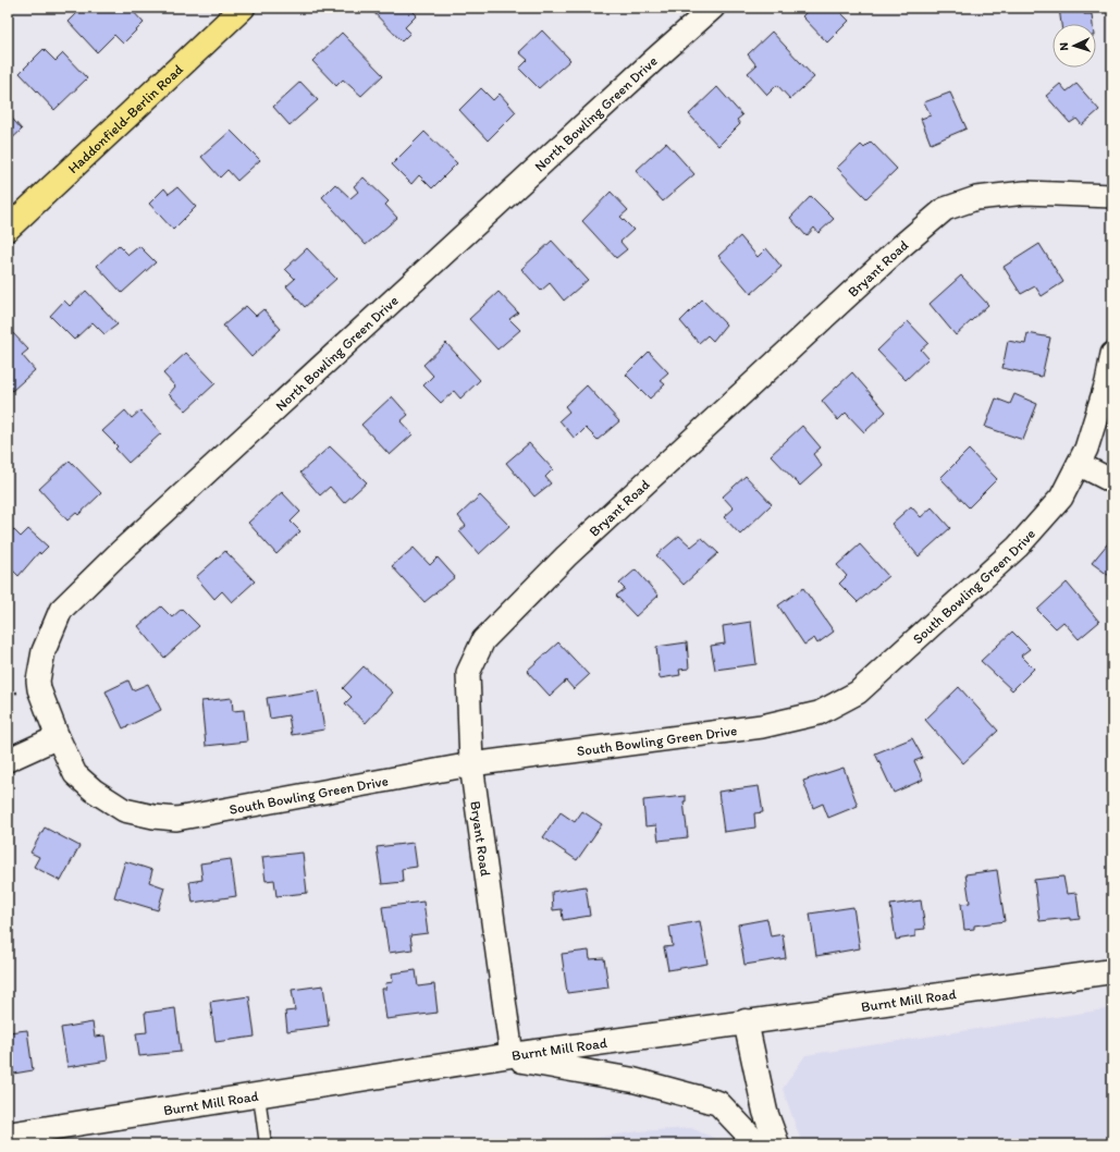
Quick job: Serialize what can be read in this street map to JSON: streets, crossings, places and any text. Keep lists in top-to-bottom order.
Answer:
{
  "streets": {
    "main road": ["Haddonfield-Berlin Road", "Burnt Mill Road"],
    "street": ["North Bowling Green Drive", "Bryant Road", "South Bowling Green Drive"]
  },
  "crossings": [
    ["North Bowling Green Drive", "South Bowling Green Drive"],
    ["Bryant Road", "South Bowling Green Drive"],
    ["Bryant Road", "Burnt Mill Road"]
  ],
  "north": "left"
}
